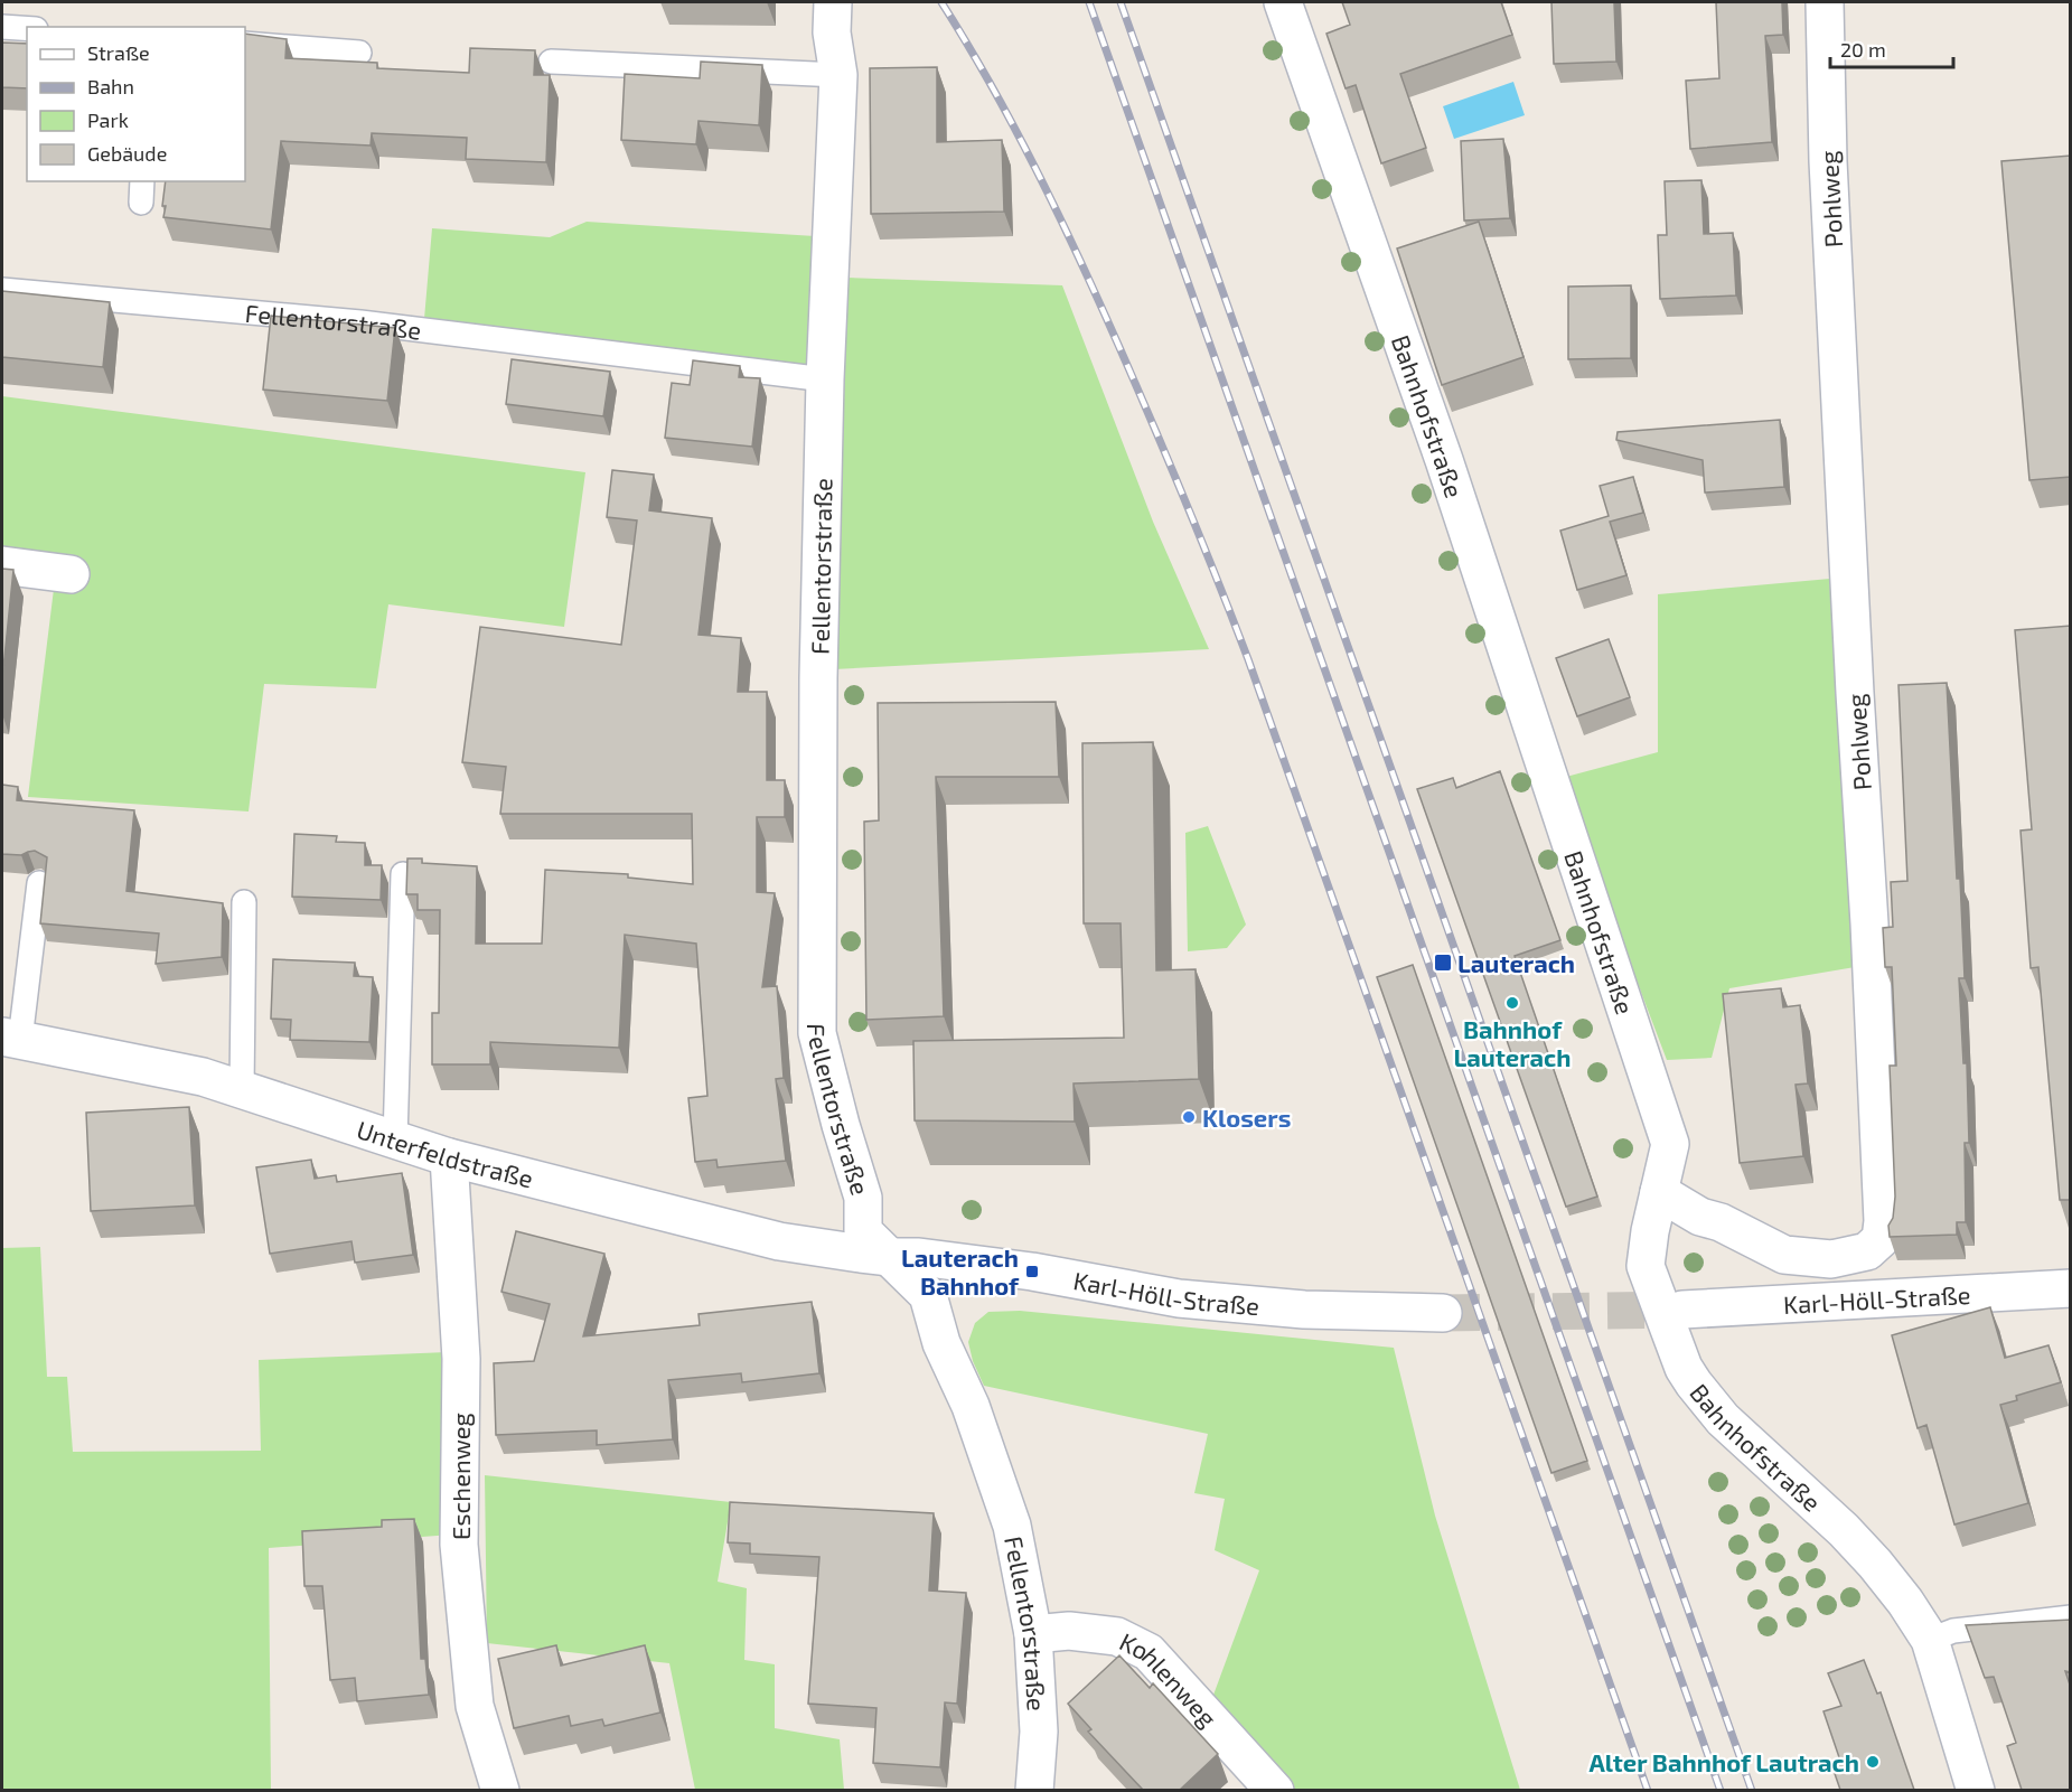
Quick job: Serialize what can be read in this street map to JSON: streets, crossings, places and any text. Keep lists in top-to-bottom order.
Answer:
{
  "streets": {
    "street": [
      "Pohlweg",
      "Fellentorstraße",
      "Bahnhofstraße",
      "Unterfeldstraße",
      "Karl-Höll-Straße",
      "Eschenweg",
      "Kohlenweg"
    ]
  },
  "crossings": [
    ["Pohlweg", "Bahnhofstraße"],
    ["Fellentorstraße", "Unterfeldstraße"],
    ["Fellentorstraße", "Karl-Höll-Straße"],
    ["Fellentorstraße", "Kohlenweg"],
    ["Unterfeldstraße", "Karl-Höll-Straße"],
    ["Unterfeldstraße", "Eschenweg"]
  ],
  "places": {
    "transit": ["Lauterach", "Lauterach Bahnhof"],
    "other": ["Bahnhof Lauterach", "Klosers", "Alter Bahnhof Lautrach"]
  },
  "legend": [
    "Straße",
    "Bahn",
    "Park",
    "Gebäude"
  ],
  "scale_bar": "20 m"
}
